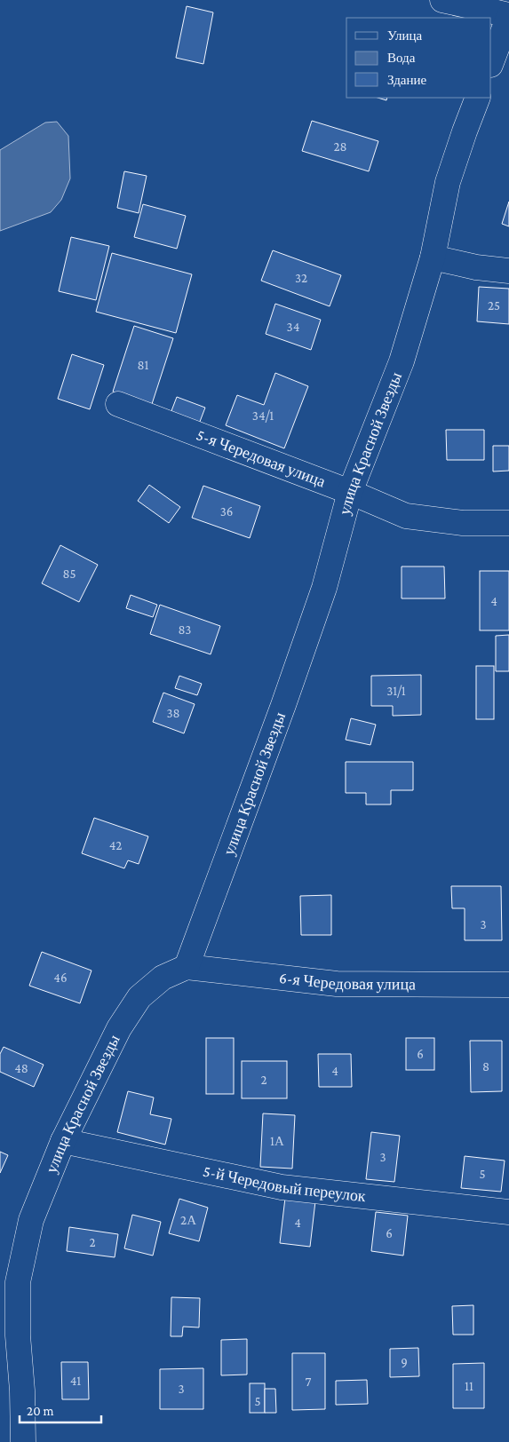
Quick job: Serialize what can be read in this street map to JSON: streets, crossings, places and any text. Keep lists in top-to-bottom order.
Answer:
{
  "streets": {
    "street": [
      "улица Красной Звезды",
      "5-я Чередовая улица",
      "6-я Чередовая улица",
      "5-й Чередовый переулок"
    ]
  },
  "crossings": [
    ["улица Красной Звезды", "5-я Чередовая улица"],
    ["улица Красной Звезды", "6-я Чередовая улица"],
    ["улица Красной Звезды", "5-й Чередовый переулок"]
  ],
  "house_numbers": [
    "28",
    "32",
    "25",
    "34",
    "81",
    "34/1",
    "36",
    "85",
    "4",
    "83",
    "31/1",
    "38",
    "42",
    "3",
    "46",
    "6",
    "8",
    "48",
    "4",
    "2",
    "1А",
    "3",
    "5",
    "2А",
    "4",
    "6",
    "2",
    "9",
    "41",
    "7",
    "11",
    "3",
    "5"
  ],
  "legend": ["Улица", "Вода", "Здание"],
  "scale_bar": "20 m"
}
